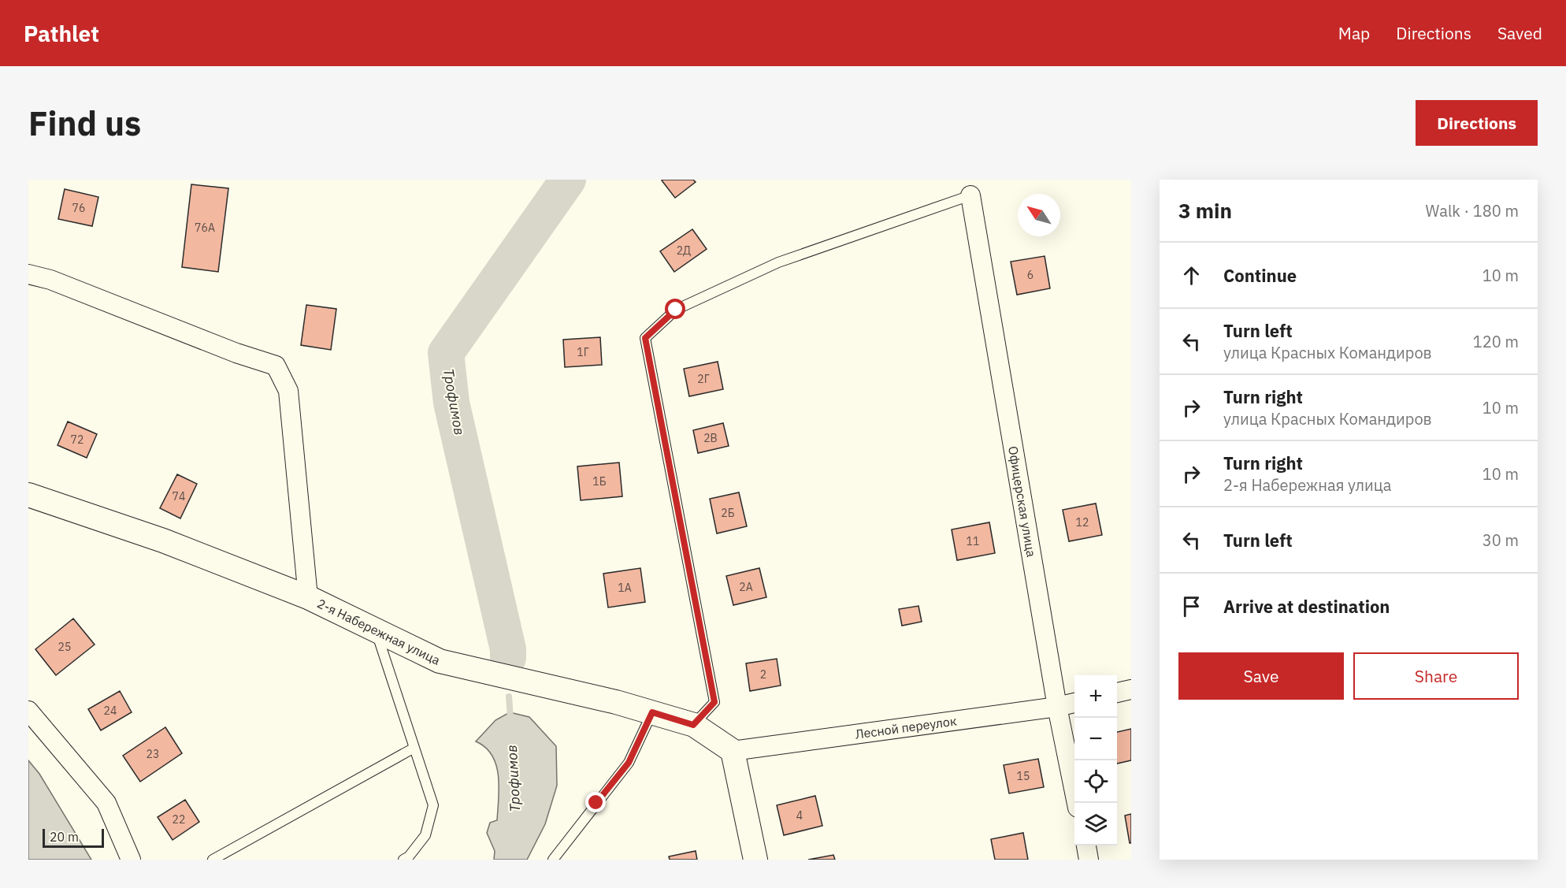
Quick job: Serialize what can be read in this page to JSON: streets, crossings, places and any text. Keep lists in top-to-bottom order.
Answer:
{
  "streets": {
    "street": ["Офицерская улица", "2-я Набережная улица", "Лесной переулок"]
  },
  "crossings": [
    ["Офицерская улица", "Лесной переулок"],
    ["2-я Набережная улица", "Лесной переулок"]
  ],
  "water": ["Трофимов"],
  "house_numbers": [
    "76",
    "76А",
    "2Д",
    "6",
    "1Г",
    "2Г",
    "2В",
    "72",
    "1Б",
    "74",
    "2Б",
    "12",
    "11",
    "2А",
    "1А",
    "25",
    "2",
    "24",
    "23",
    "15",
    "4",
    "22"
  ],
  "scale_bar": "20 m",
  "north": "top left",
  "page": {
    "header": "Pathlet",
    "nav": ["Map", "Directions", "Saved"],
    "buttons": [
      "Directions",
      ["Save", "Share"]
    ],
    "title": "Find us",
    "heading": ["3 min", "Walk · 180 m"],
    "list": [
      ["Continue", "10 m"],
      ["Turn left", "улица Красных Командиров", "120 m"],
      ["Turn right", "улица Красных Командиров", "10 m"],
      ["Turn right", "2-я Набережная улица", "10 m"],
      ["Turn left", "30 m"],
      "Arrive at destination"
    ],
    "map_buttons": ["+", "−"],
    "scale": "20 m"
  }
}
